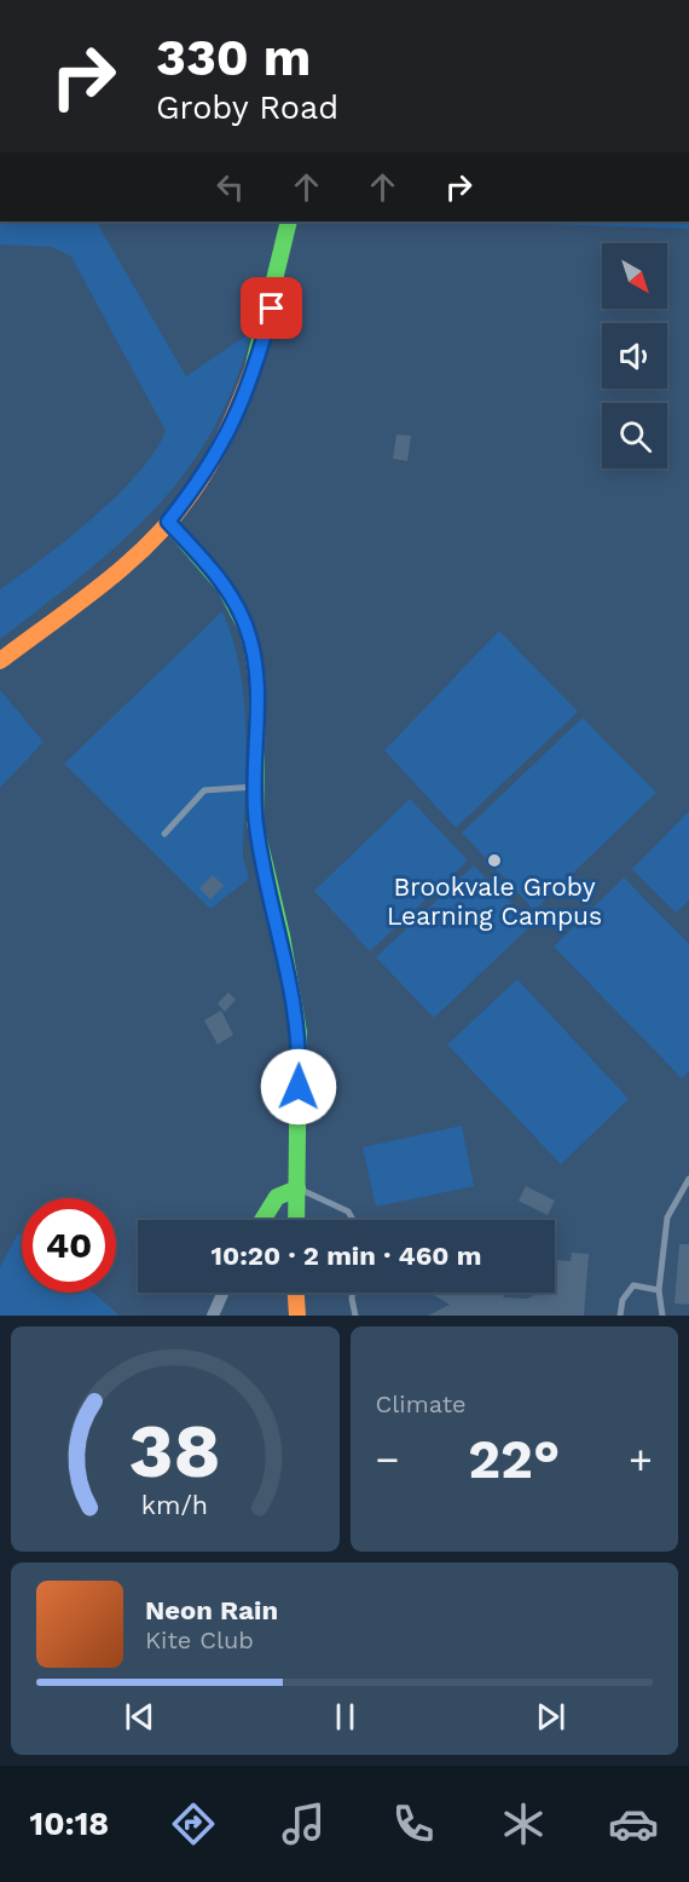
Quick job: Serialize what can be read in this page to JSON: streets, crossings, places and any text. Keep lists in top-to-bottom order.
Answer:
{
  "places": ["Brookvale Groby Learning Campus"],
  "north": "bottom right",
  "page": {
    "turn": ["330 m", "Groby Road"],
    "limit": "40",
    "trip": "10:20 · 2 min · 460 m",
    "tile": "Climate",
    "heat": ["−", "22°", "+"],
    "song": ["Neon Rain", "Kite Club"],
    "tabs": "10:18",
    "gauge": ["38", "km/h"]
  }
}
